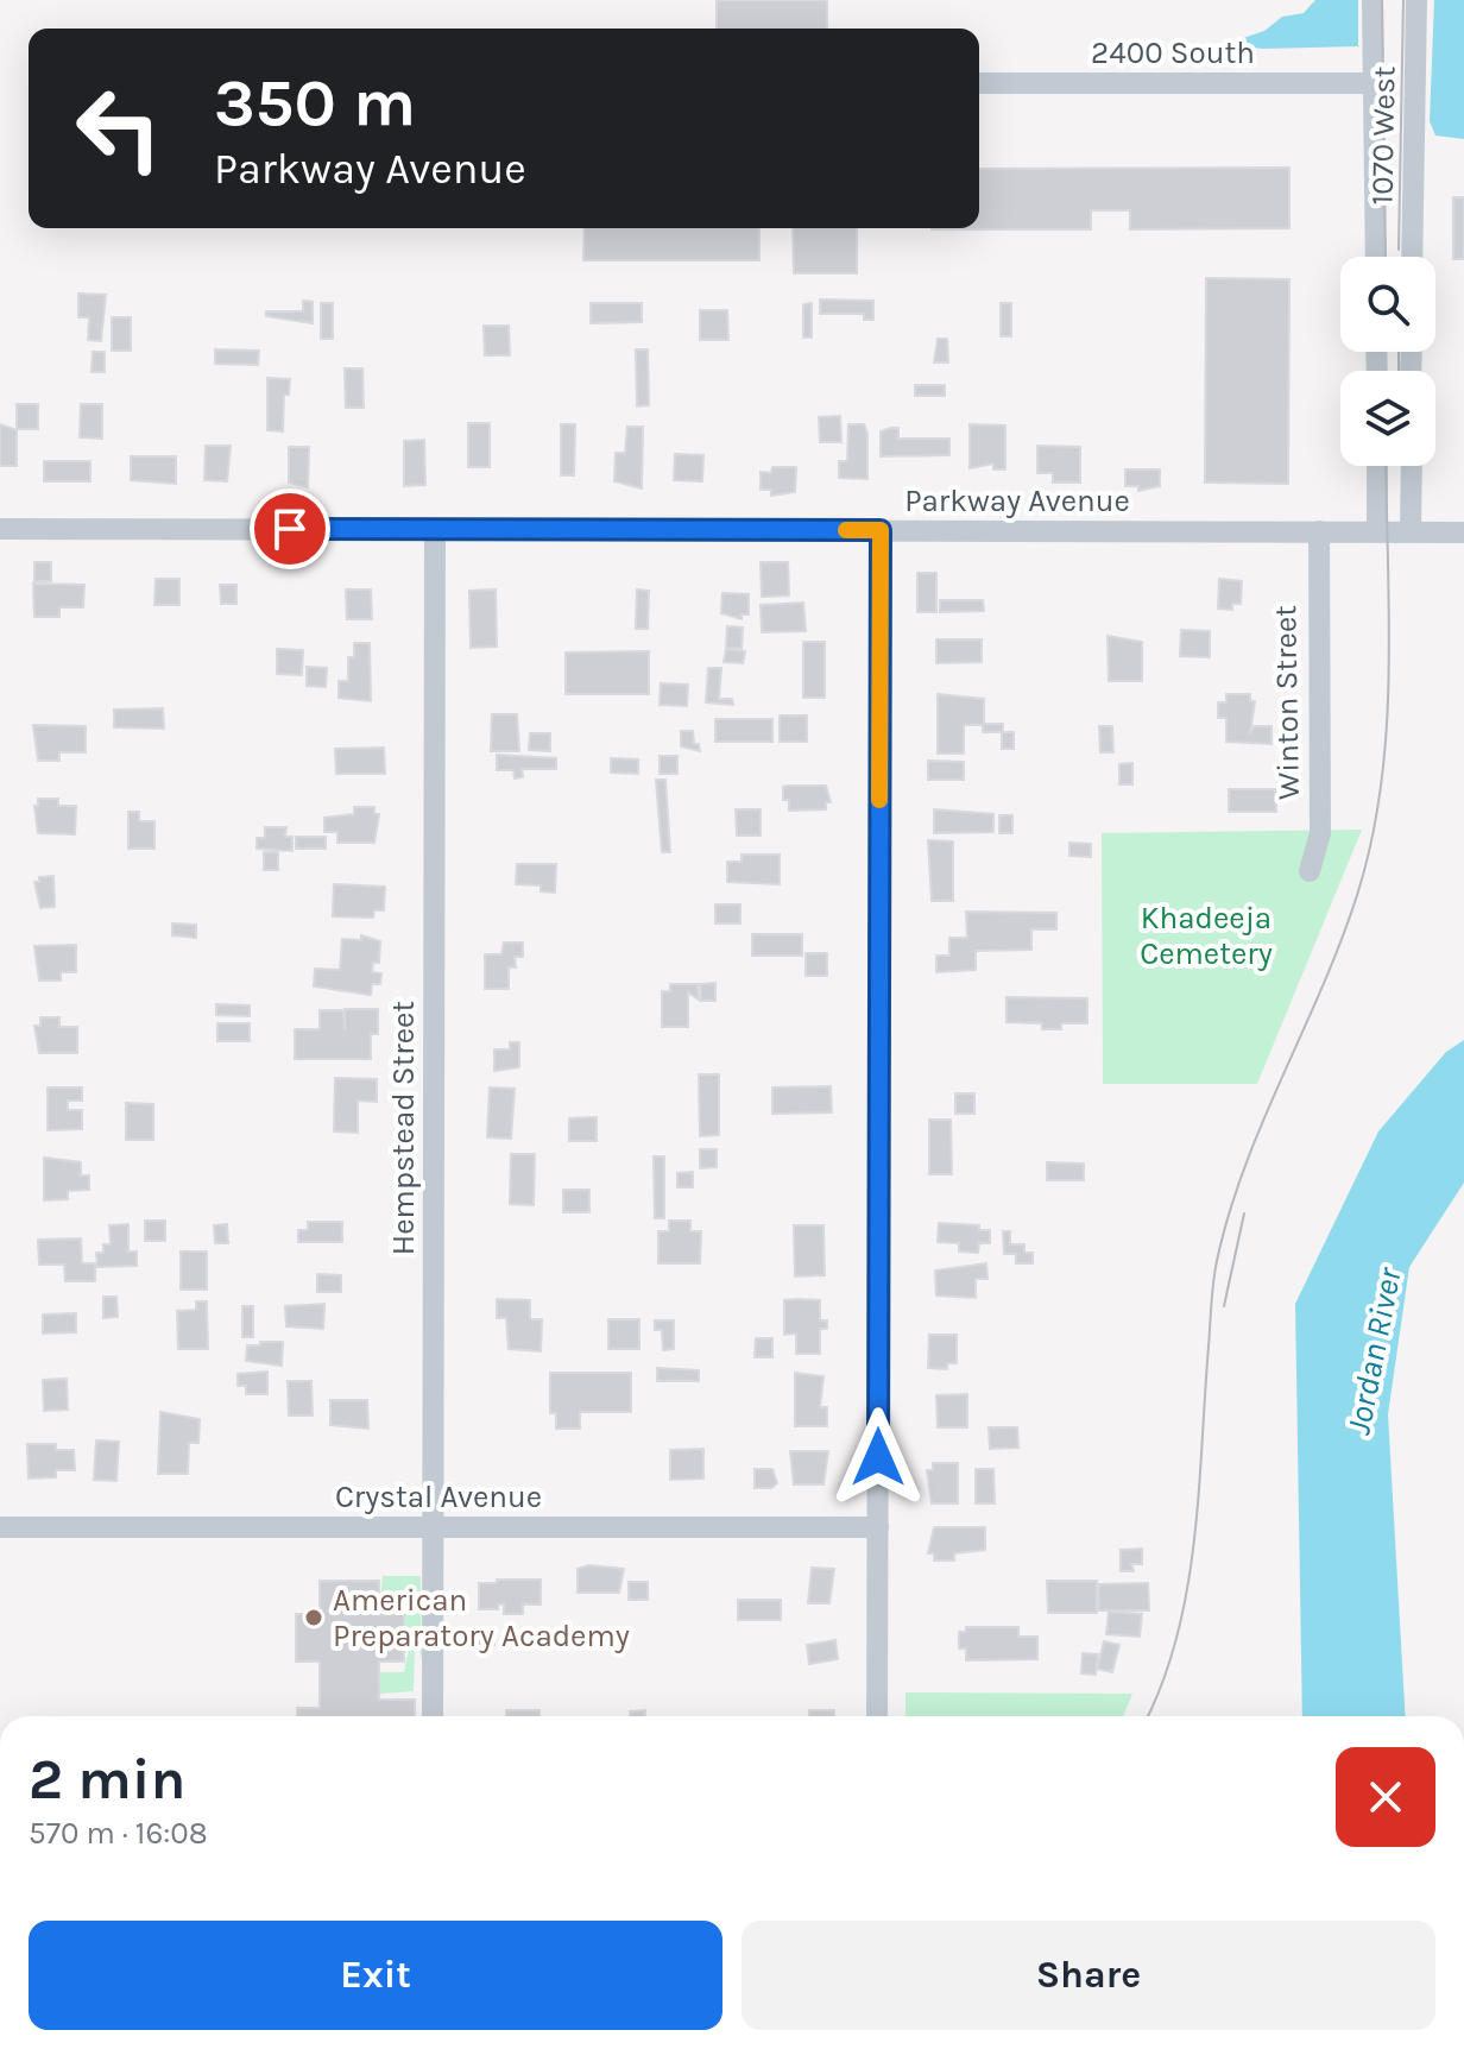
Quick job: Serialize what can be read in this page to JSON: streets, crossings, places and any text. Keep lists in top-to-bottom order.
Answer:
{
  "streets": {
    "street": [
      "2400 South",
      "1070 West",
      "Parkway Avenue",
      "Winton Street",
      "Hempstead Street",
      "Crystal Avenue"
    ]
  },
  "crossings": [
    ["2400 South", "1070 West"],
    ["Parkway Avenue", "Winton Street"],
    ["Parkway Avenue", "Hempstead Street"],
    ["Hempstead Street", "Crystal Avenue"]
  ],
  "water": ["Jordan River"],
  "parks": ["Khadeeja Cemetery"],
  "places": ["American Preparatory Academy"],
  "page": {
    "turn": ["350 m", "Parkway Avenue"],
    "heading": ["2 min", "570 m · 16:08"],
    "buttons": ["Exit", "Share"]
  }
}
